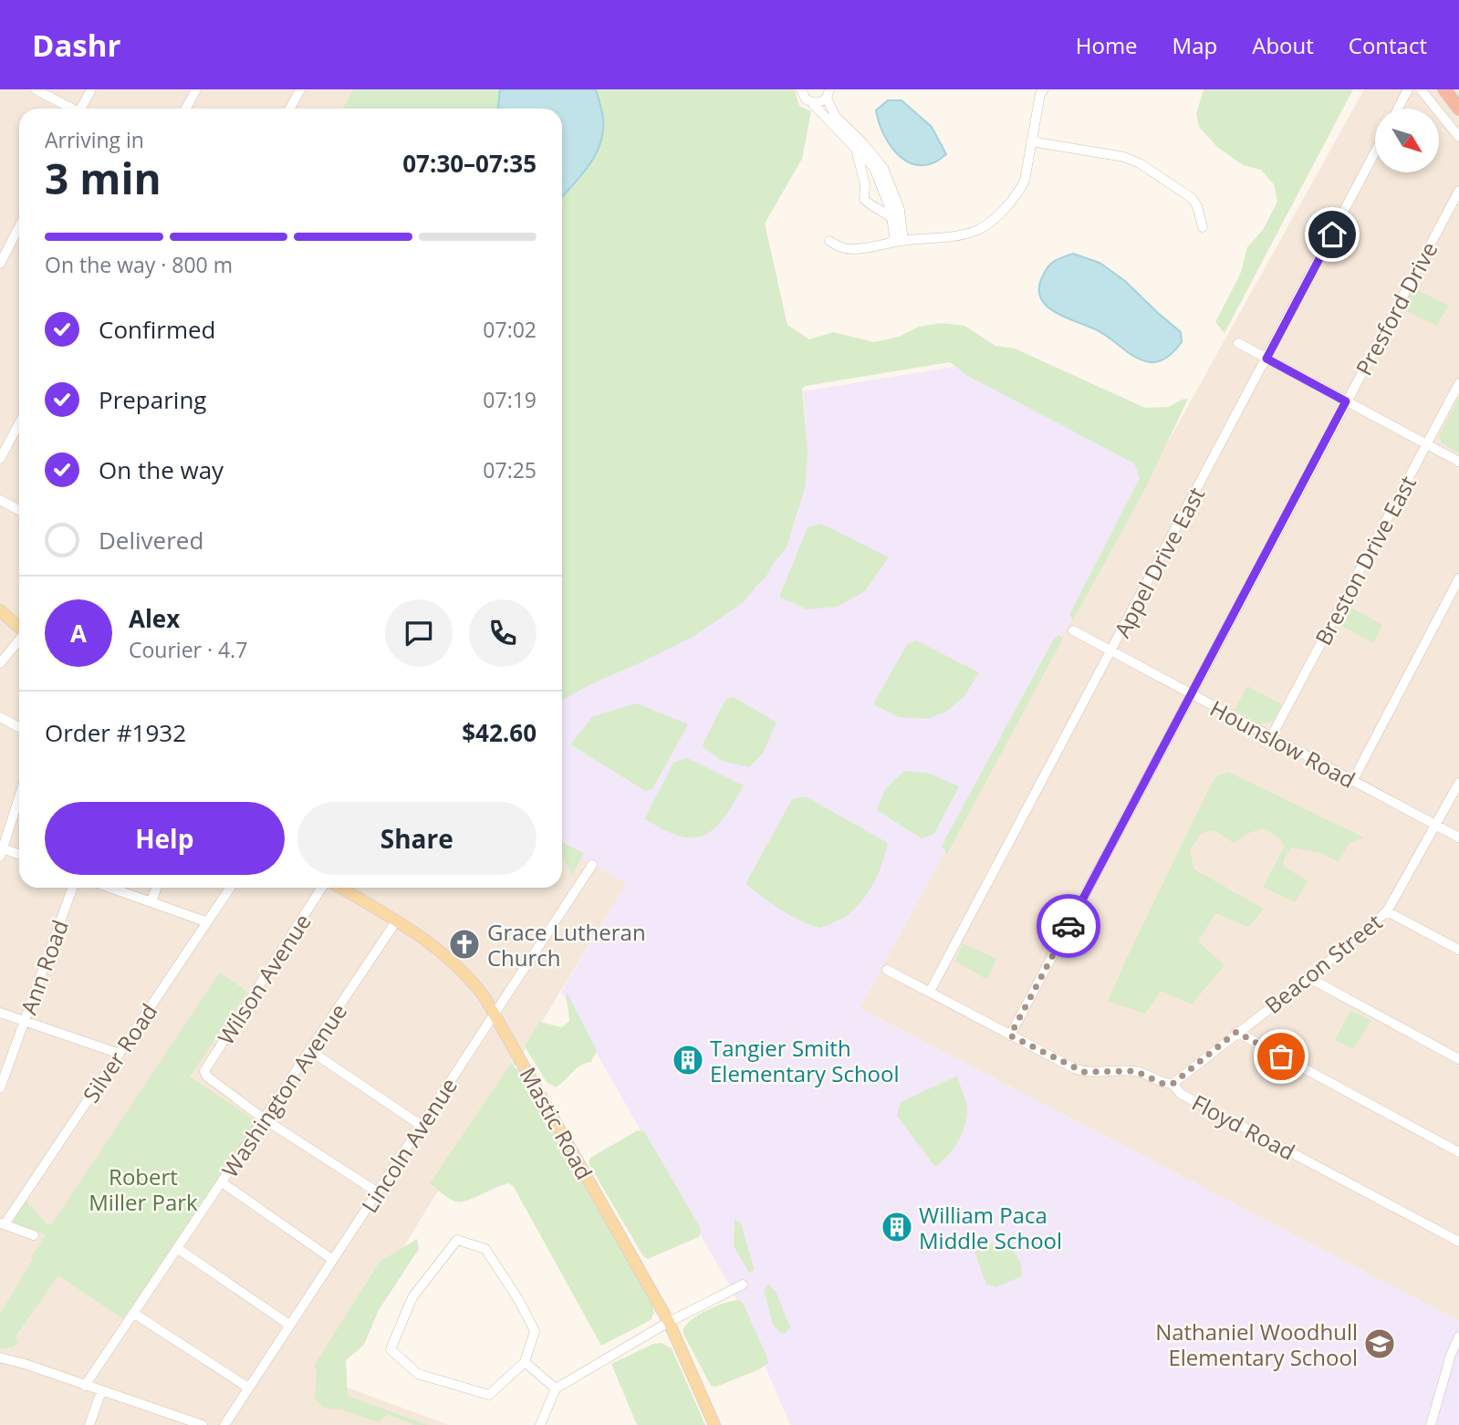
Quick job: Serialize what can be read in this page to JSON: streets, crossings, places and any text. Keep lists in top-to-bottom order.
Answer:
{
  "streets": {
    "main road": ["Mastic Road"],
    "street": [
      "Presford Drive",
      "Breston Drive East",
      "Appel Drive East",
      "Hounslow Road",
      "Beacon Street",
      "Ann Road",
      "Wilson Avenue",
      "Silver Road",
      "Washington Avenue",
      "Floyd Road",
      "Lincoln Avenue"
    ]
  },
  "crossings": [
    ["Presford Drive", "Hounslow Road"],
    ["Presford Drive", "Floyd Road"],
    ["Breston Drive East", "Hounslow Road"],
    ["Appel Drive East", "Hounslow Road"],
    ["Appel Drive East", "Floyd Road"],
    ["Hounslow Road", "Beacon Street"],
    ["Beacon Street", "Floyd Road"],
    ["Wilson Avenue", "Washington Avenue"],
    ["Washington Avenue", "Mastic Road"],
    ["Mastic Road", "Lincoln Avenue"]
  ],
  "parks": ["Robert Miller Park"],
  "places": {
    "church": ["Grace Lutheran Church"],
    "building": ["Tangier Smith Elementary School", "William Paca Middle School"],
    "school or university": ["Nathaniel Woodhull Elementary School"]
  },
  "north": "bottom right",
  "page": {
    "header": "Dashr",
    "nav": [
      "Home",
      "Map",
      "About",
      "Contact"
    ],
    "heading": ["3 min", "Arriving in", "07:30–07:35"],
    "panel": [
      "Alex",
      "Courier · 4.7",
      "Order #1932",
      "$42.60"
    ],
    "bar": "On the way · 800 m",
    "list": [
      ["Confirmed", "07:02"],
      ["Preparing", "07:19"],
      ["On the way", "07:25"],
      "Delivered"
    ],
    "round": "A",
    "buttons": ["Help", "Share"]
  }
}
